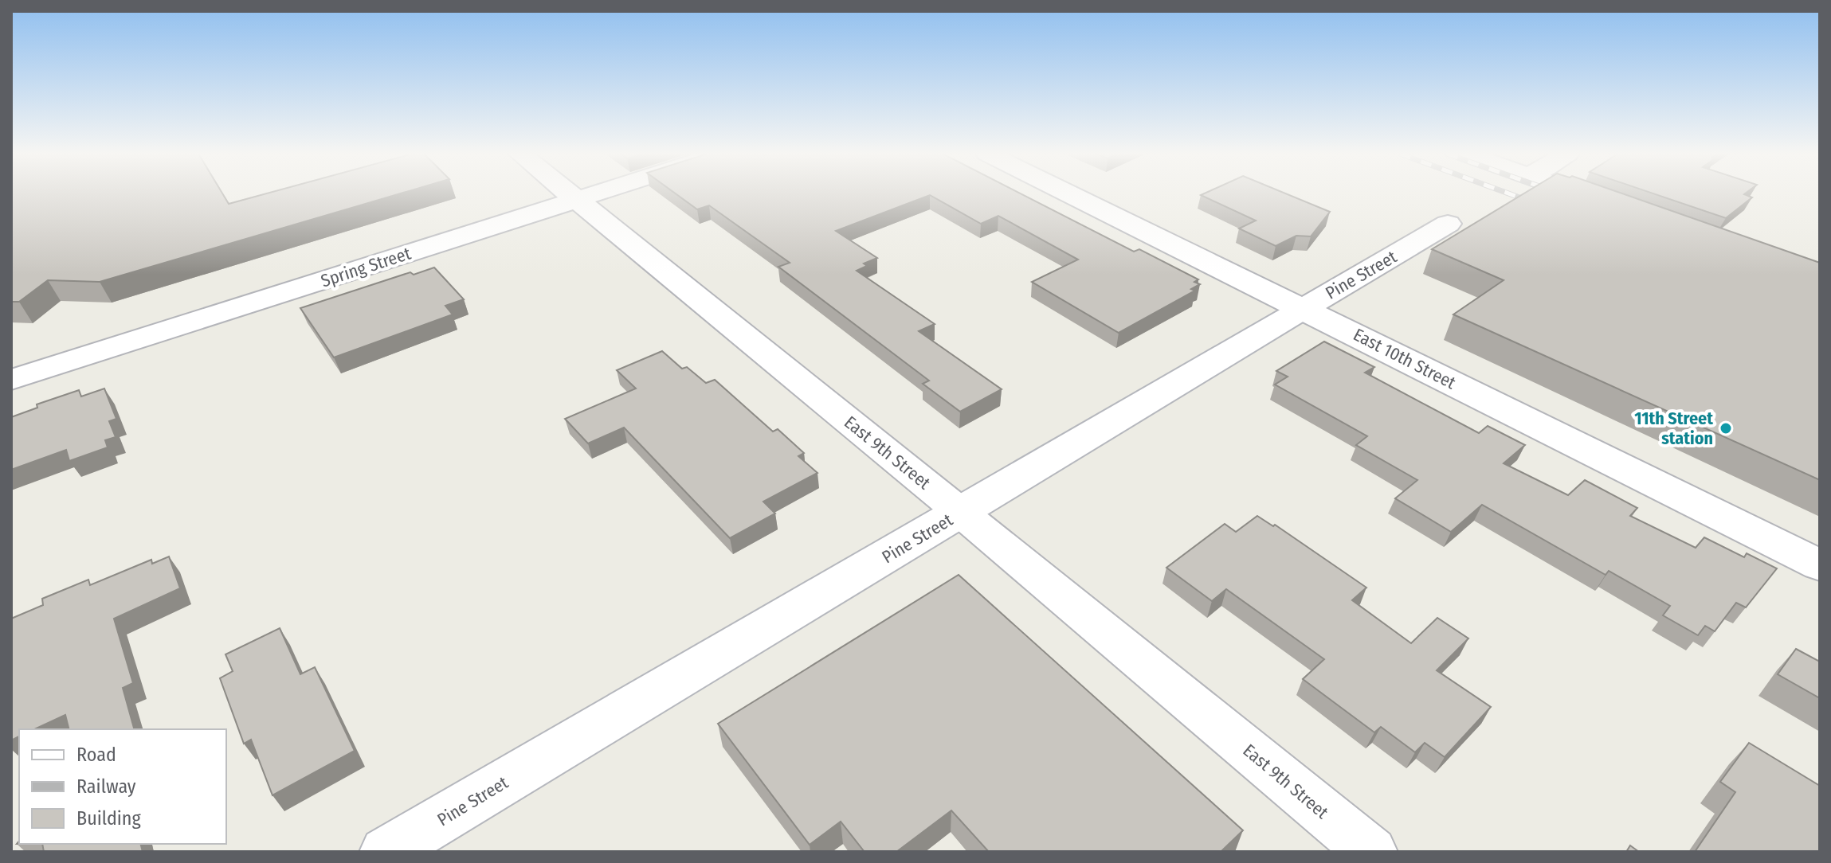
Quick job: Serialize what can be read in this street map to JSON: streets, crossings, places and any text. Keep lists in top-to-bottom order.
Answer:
{
  "streets": {
    "street": [
      "Spring Street",
      "Pine Street",
      "East 10th Street",
      "East 9th Street"
    ]
  },
  "crossings": [
    ["Spring Street", "East 9th Street"],
    ["Pine Street", "East 10th Street"],
    ["Pine Street", "East 9th Street"]
  ],
  "places": ["11th Street station"],
  "legend": ["Road", "Railway", "Building"]
}
